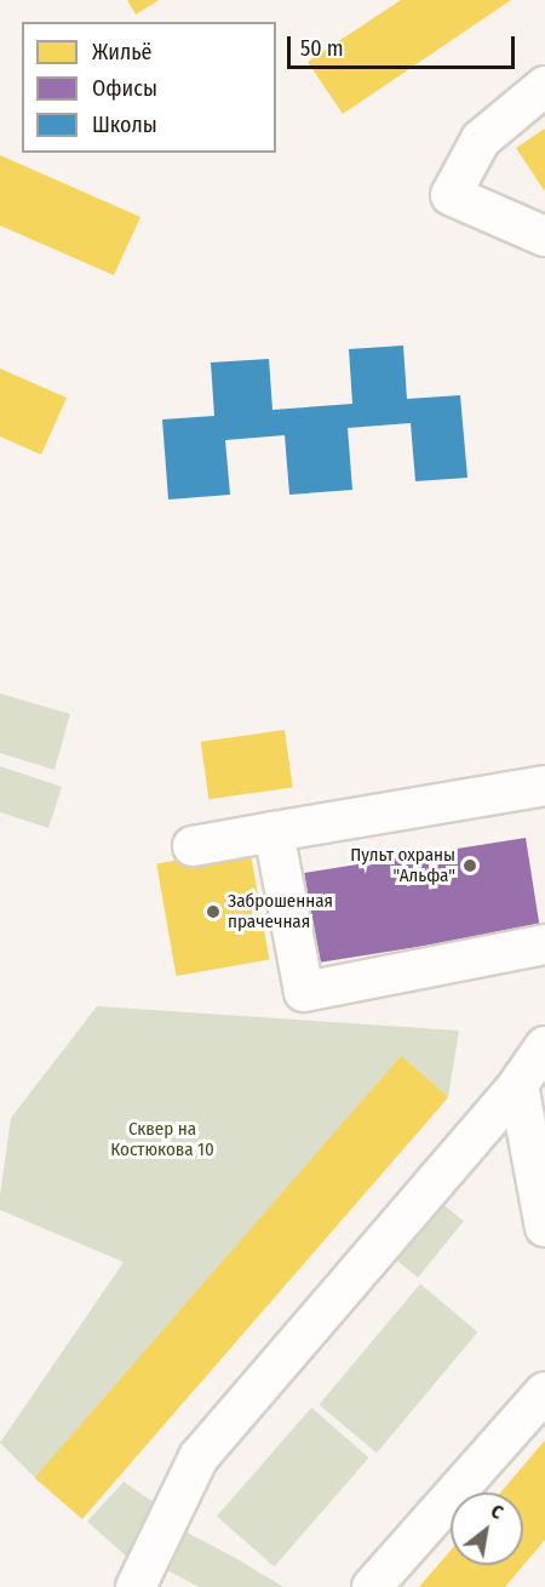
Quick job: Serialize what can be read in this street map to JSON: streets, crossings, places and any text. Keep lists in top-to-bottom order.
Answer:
{
  "parks": ["Сквер на Костюкова 10"],
  "places": ["Пульт охраны \"Альфа\"", "Заброшенная прачечная"],
  "legend": ["Жильё", "Офисы", "Школы"],
  "scale_bar": "50 m",
  "north": "top right"
}
